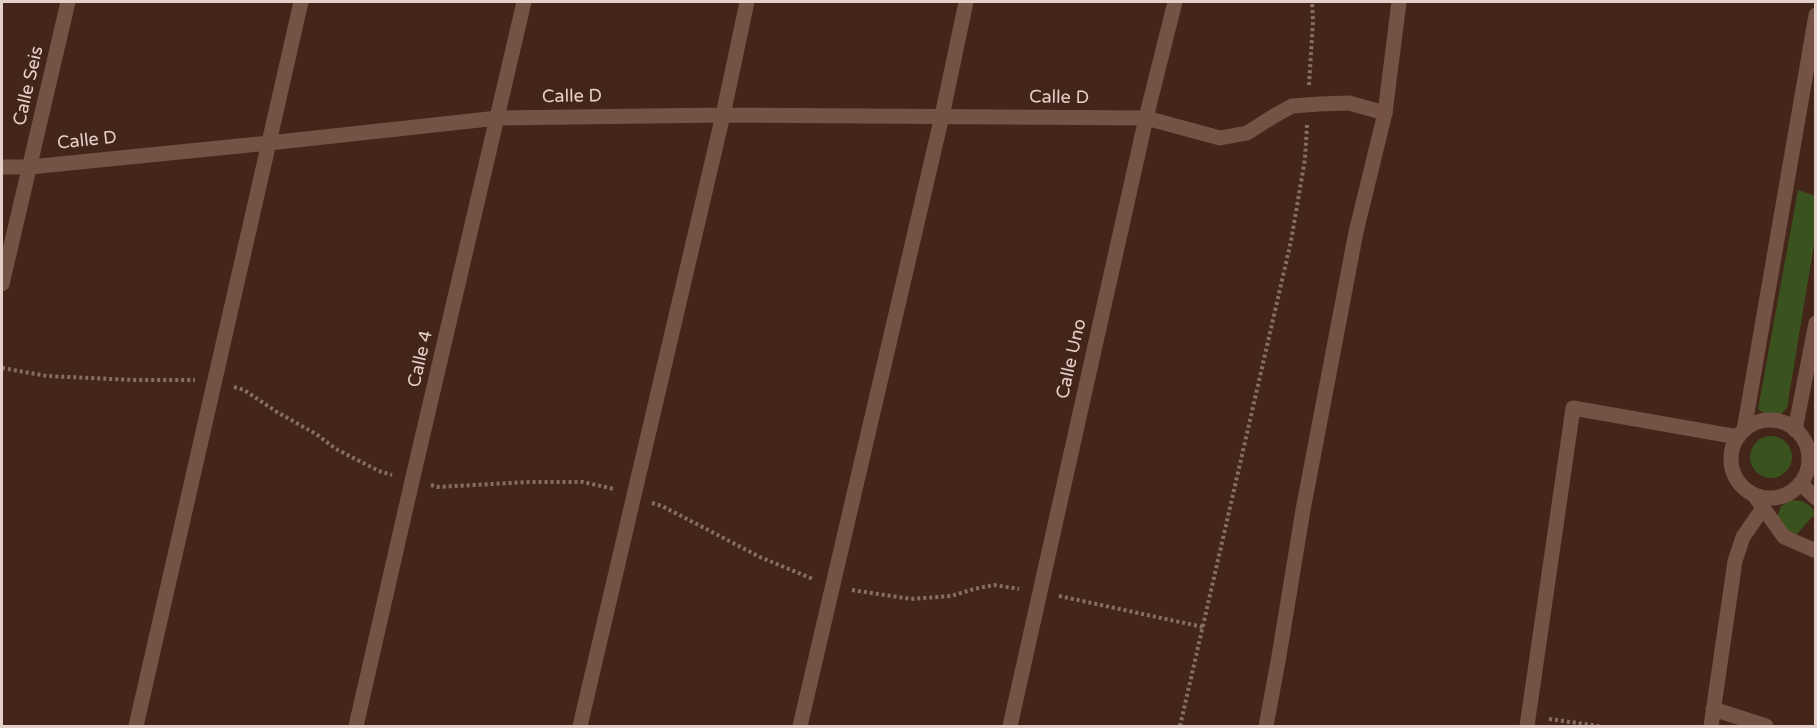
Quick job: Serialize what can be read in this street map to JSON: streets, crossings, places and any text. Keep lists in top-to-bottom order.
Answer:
{
  "streets": {
    "street": [
      "Calle Seis",
      "Calle D",
      "Calle 4",
      "Calle Uno"
    ]
  },
  "crossings": [
    ["Calle Seis", "Calle D"],
    ["Calle D", "Calle 4"],
    ["Calle D", "Calle Uno"]
  ]
}
